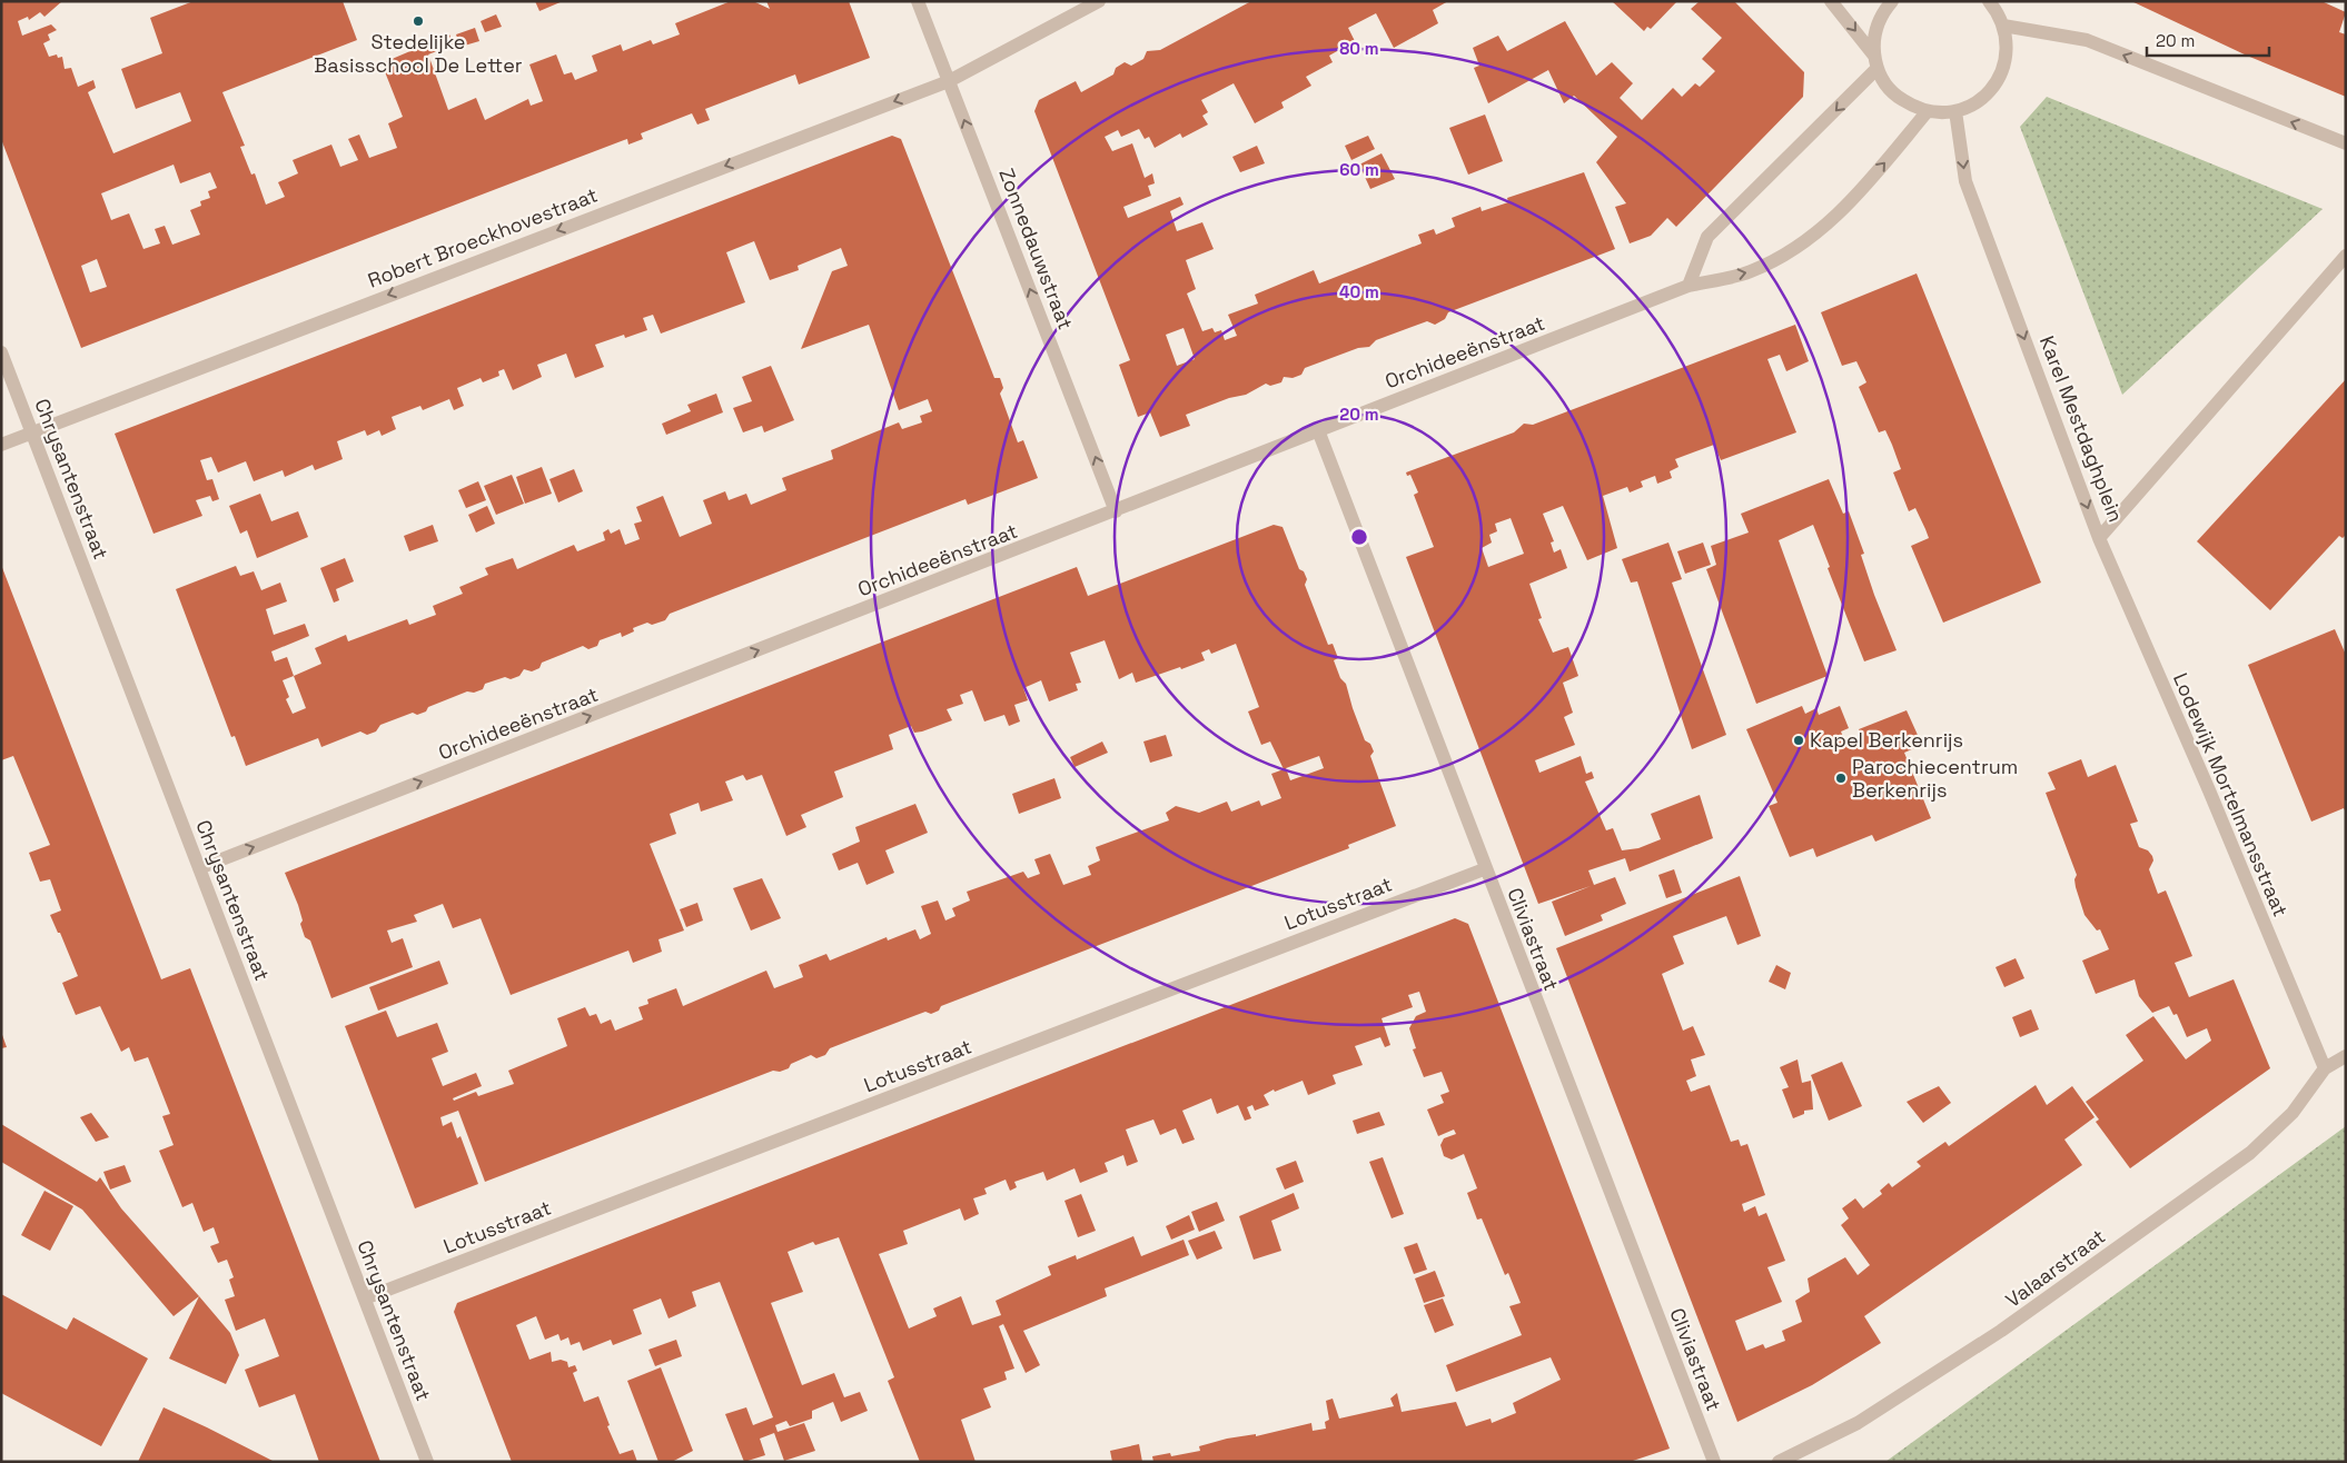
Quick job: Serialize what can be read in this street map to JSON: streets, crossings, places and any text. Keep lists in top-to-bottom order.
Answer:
{
  "streets": {
    "street": [
      "Robert Broeckhovestraat",
      "Zonnedauwstraat",
      "Orchideeënstraat",
      "Karel Mestdaghplein",
      "Chrysantenstraat",
      "Lodewijk Mortelmansstraat",
      "Lotusstraat",
      "Cliviastraat",
      "Valaarstraat"
    ]
  },
  "crossings": [
    ["Robert Broeckhovestraat", "Zonnedauwstraat"],
    ["Robert Broeckhovestraat", "Chrysantenstraat"],
    ["Zonnedauwstraat", "Orchideeënstraat"],
    ["Orchideeënstraat", "Chrysantenstraat"],
    ["Orchideeënstraat", "Cliviastraat"],
    ["Karel Mestdaghplein", "Lodewijk Mortelmansstraat"],
    ["Chrysantenstraat", "Lotusstraat"],
    ["Lodewijk Mortelmansstraat", "Valaarstraat"],
    ["Lotusstraat", "Cliviastraat"]
  ],
  "one_way": [
    "Robert Broeckhovestraat",
    "Zonnedauwstraat",
    "Orchideeënstraat",
    "Karel Mestdaghplein"
  ],
  "places": ["Stedelijke Basisschool De Letter", "Kapel Berkenrijs", "Parochiecentrum Berkenrijs"],
  "scale_bar": "20 m",
  "rings": [
    "80 m",
    "60 m",
    "40 m",
    "20 m"
  ]
}
